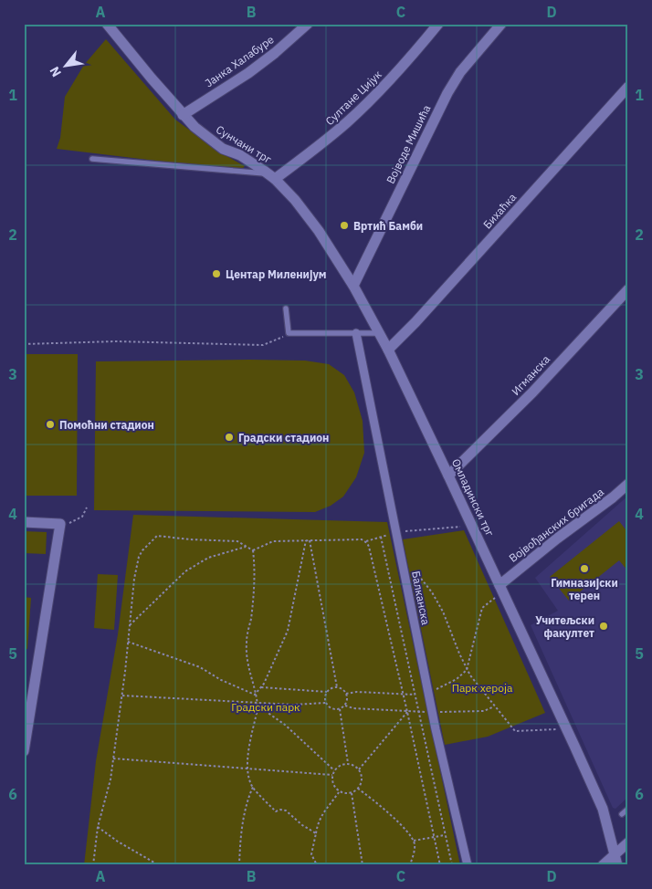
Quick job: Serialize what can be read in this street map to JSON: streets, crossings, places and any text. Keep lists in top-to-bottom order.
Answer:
{
  "streets": {
    "street": [
      "Јанка Халабуре",
      "Султане Цијук",
      "Сунчани трг",
      "Војводе Мишића",
      "Бихаћка",
      "Игманска",
      "Омладински трг",
      "Војвођанских бригада",
      "Балканска"
    ]
  },
  "crossings": [
    ["Јанка Халабуре", "Сунчани трг"],
    ["Султане Цијук", "Сунчани трг"],
    ["Султане Цијук", "Омладински трг"],
    ["Сунчани трг", "Омладински трг"],
    ["Војводе Мишића", "Омладински трг"],
    ["Бихаћка", "Омладински трг"],
    ["Игманска", "Омладински трг"],
    ["Омладински трг", "Војвођанских бригада"]
  ],
  "parks": ["Парк хероја", "Градски парк"],
  "places": [
    "Вртић Бамби",
    "Центар Миленијум",
    "Помоћни стадион",
    "Градски стадион",
    "Гимназијски терен",
    "Учитељски факултет"
  ],
  "north": "bottom left",
  "grid": {
    "columns": [
      "A",
      "B",
      "C",
      "D"
    ],
    "rows": [
      "1",
      "2",
      "3",
      "4",
      "5",
      "6"
    ]
  }
}
